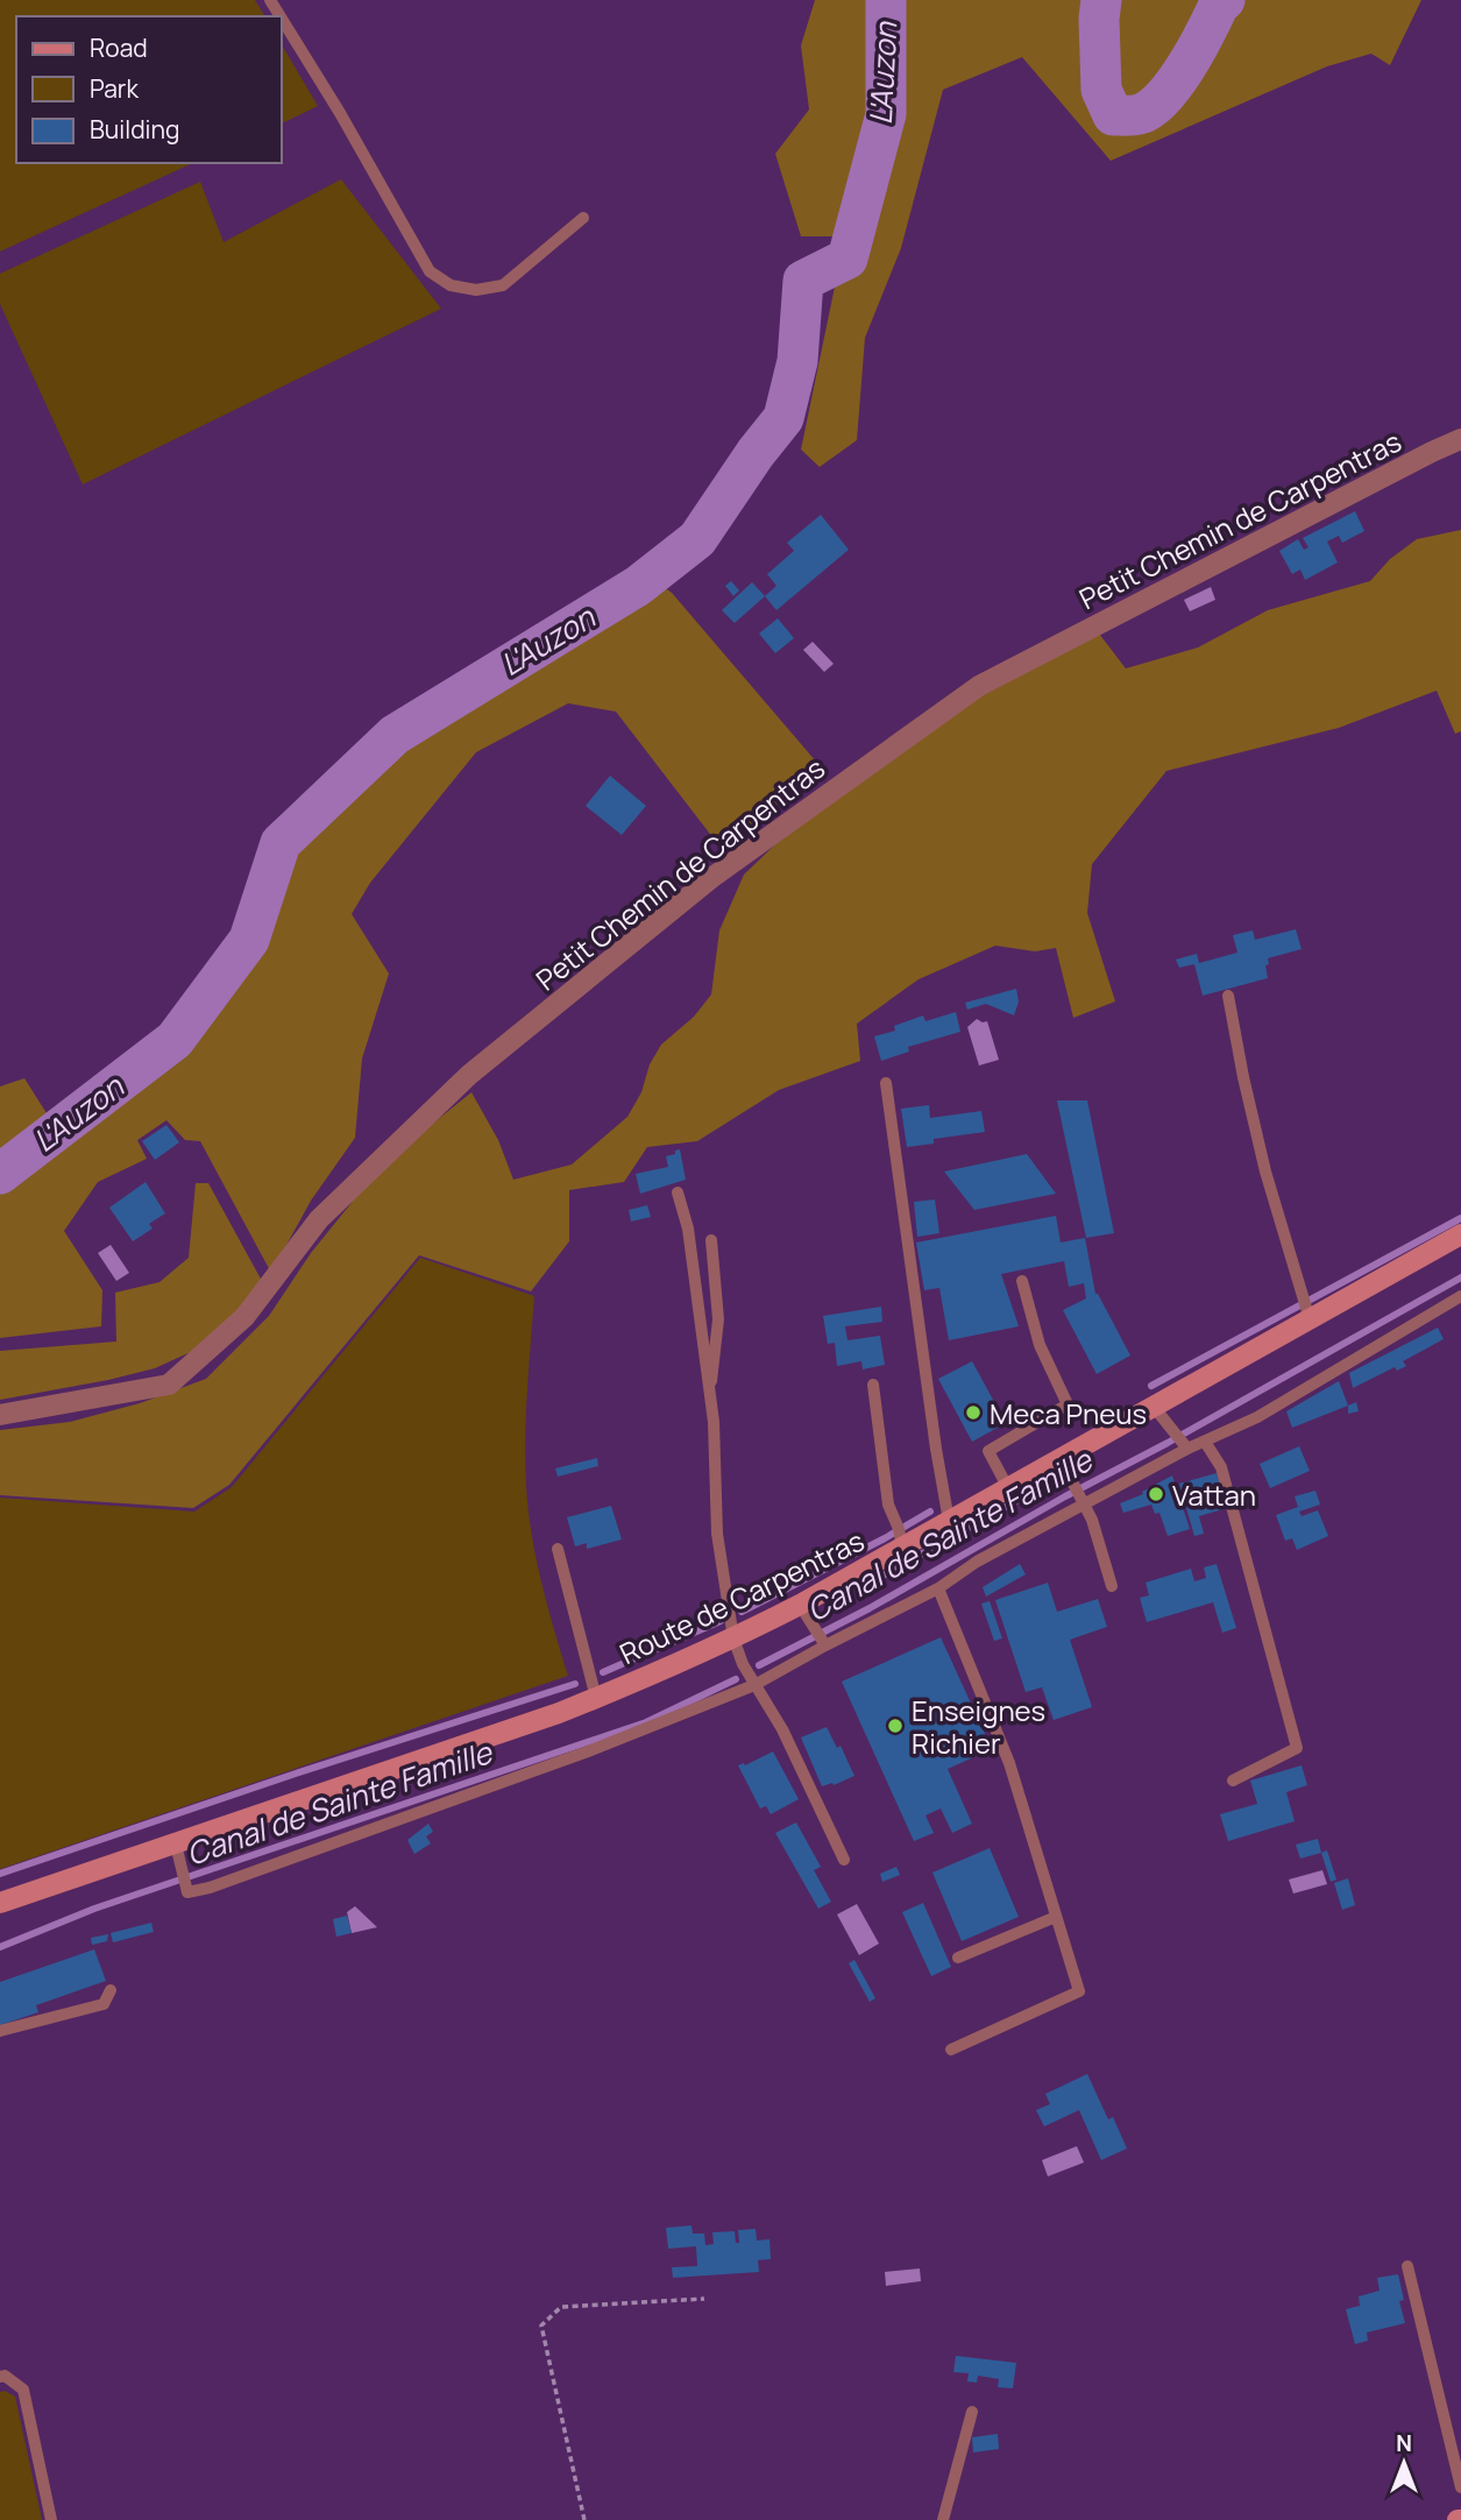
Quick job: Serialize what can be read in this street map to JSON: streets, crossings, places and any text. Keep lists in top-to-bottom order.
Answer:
{
  "streets": {
    "main road": ["Route de Carpentras"],
    "street": ["Petit Chemin de Carpentras"]
  },
  "water": ["L'Auzon", "Canal de Sainte Famille"],
  "places": ["Meca Pneus", "Vattan", "Enseignes Richier"],
  "legend": ["Road", "Park", "Building"],
  "north": "top"
}
